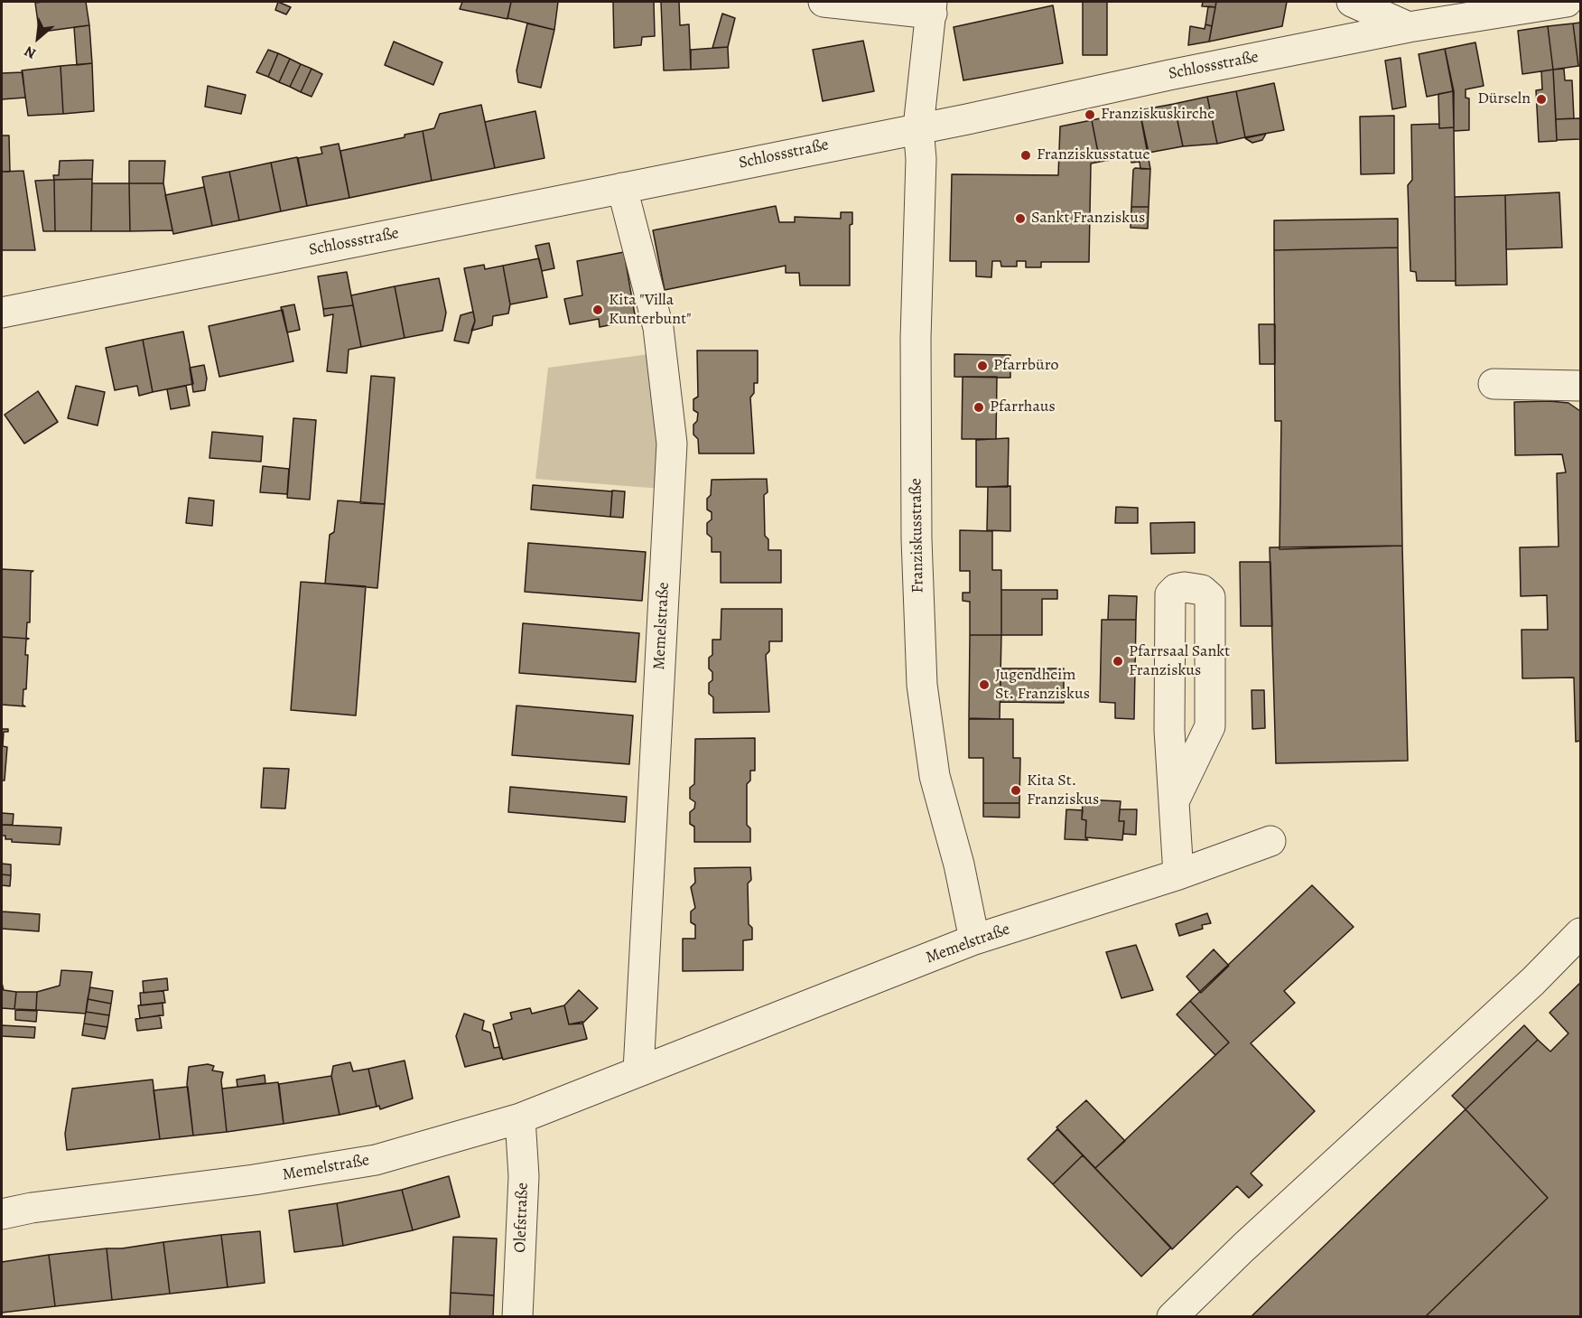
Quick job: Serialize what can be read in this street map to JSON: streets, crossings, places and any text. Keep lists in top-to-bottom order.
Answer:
{
  "streets": {
    "street": [
      "Schlossstraße",
      "Franziskusstraße",
      "Memelstraße",
      "Olefstraße"
    ]
  },
  "crossings": [
    ["Schlossstraße", "Franziskusstraße"],
    ["Schlossstraße", "Memelstraße"],
    ["Franziskusstraße", "Memelstraße"],
    ["Memelstraße", "Olefstraße"]
  ],
  "places": [
    "Dürseln",
    "Franziskuskirche",
    "Franziskusstatue",
    "Sankt Franziskus",
    "Kita \"Villa Kunterbunt\"",
    "Pfarrbüro",
    "Pfarrhaus",
    "Pfarrsaal Sankt Franziskus",
    "Jugendheim St. Franziskus",
    "Kita St. Franziskus"
  ],
  "north": "bottom left"
}
